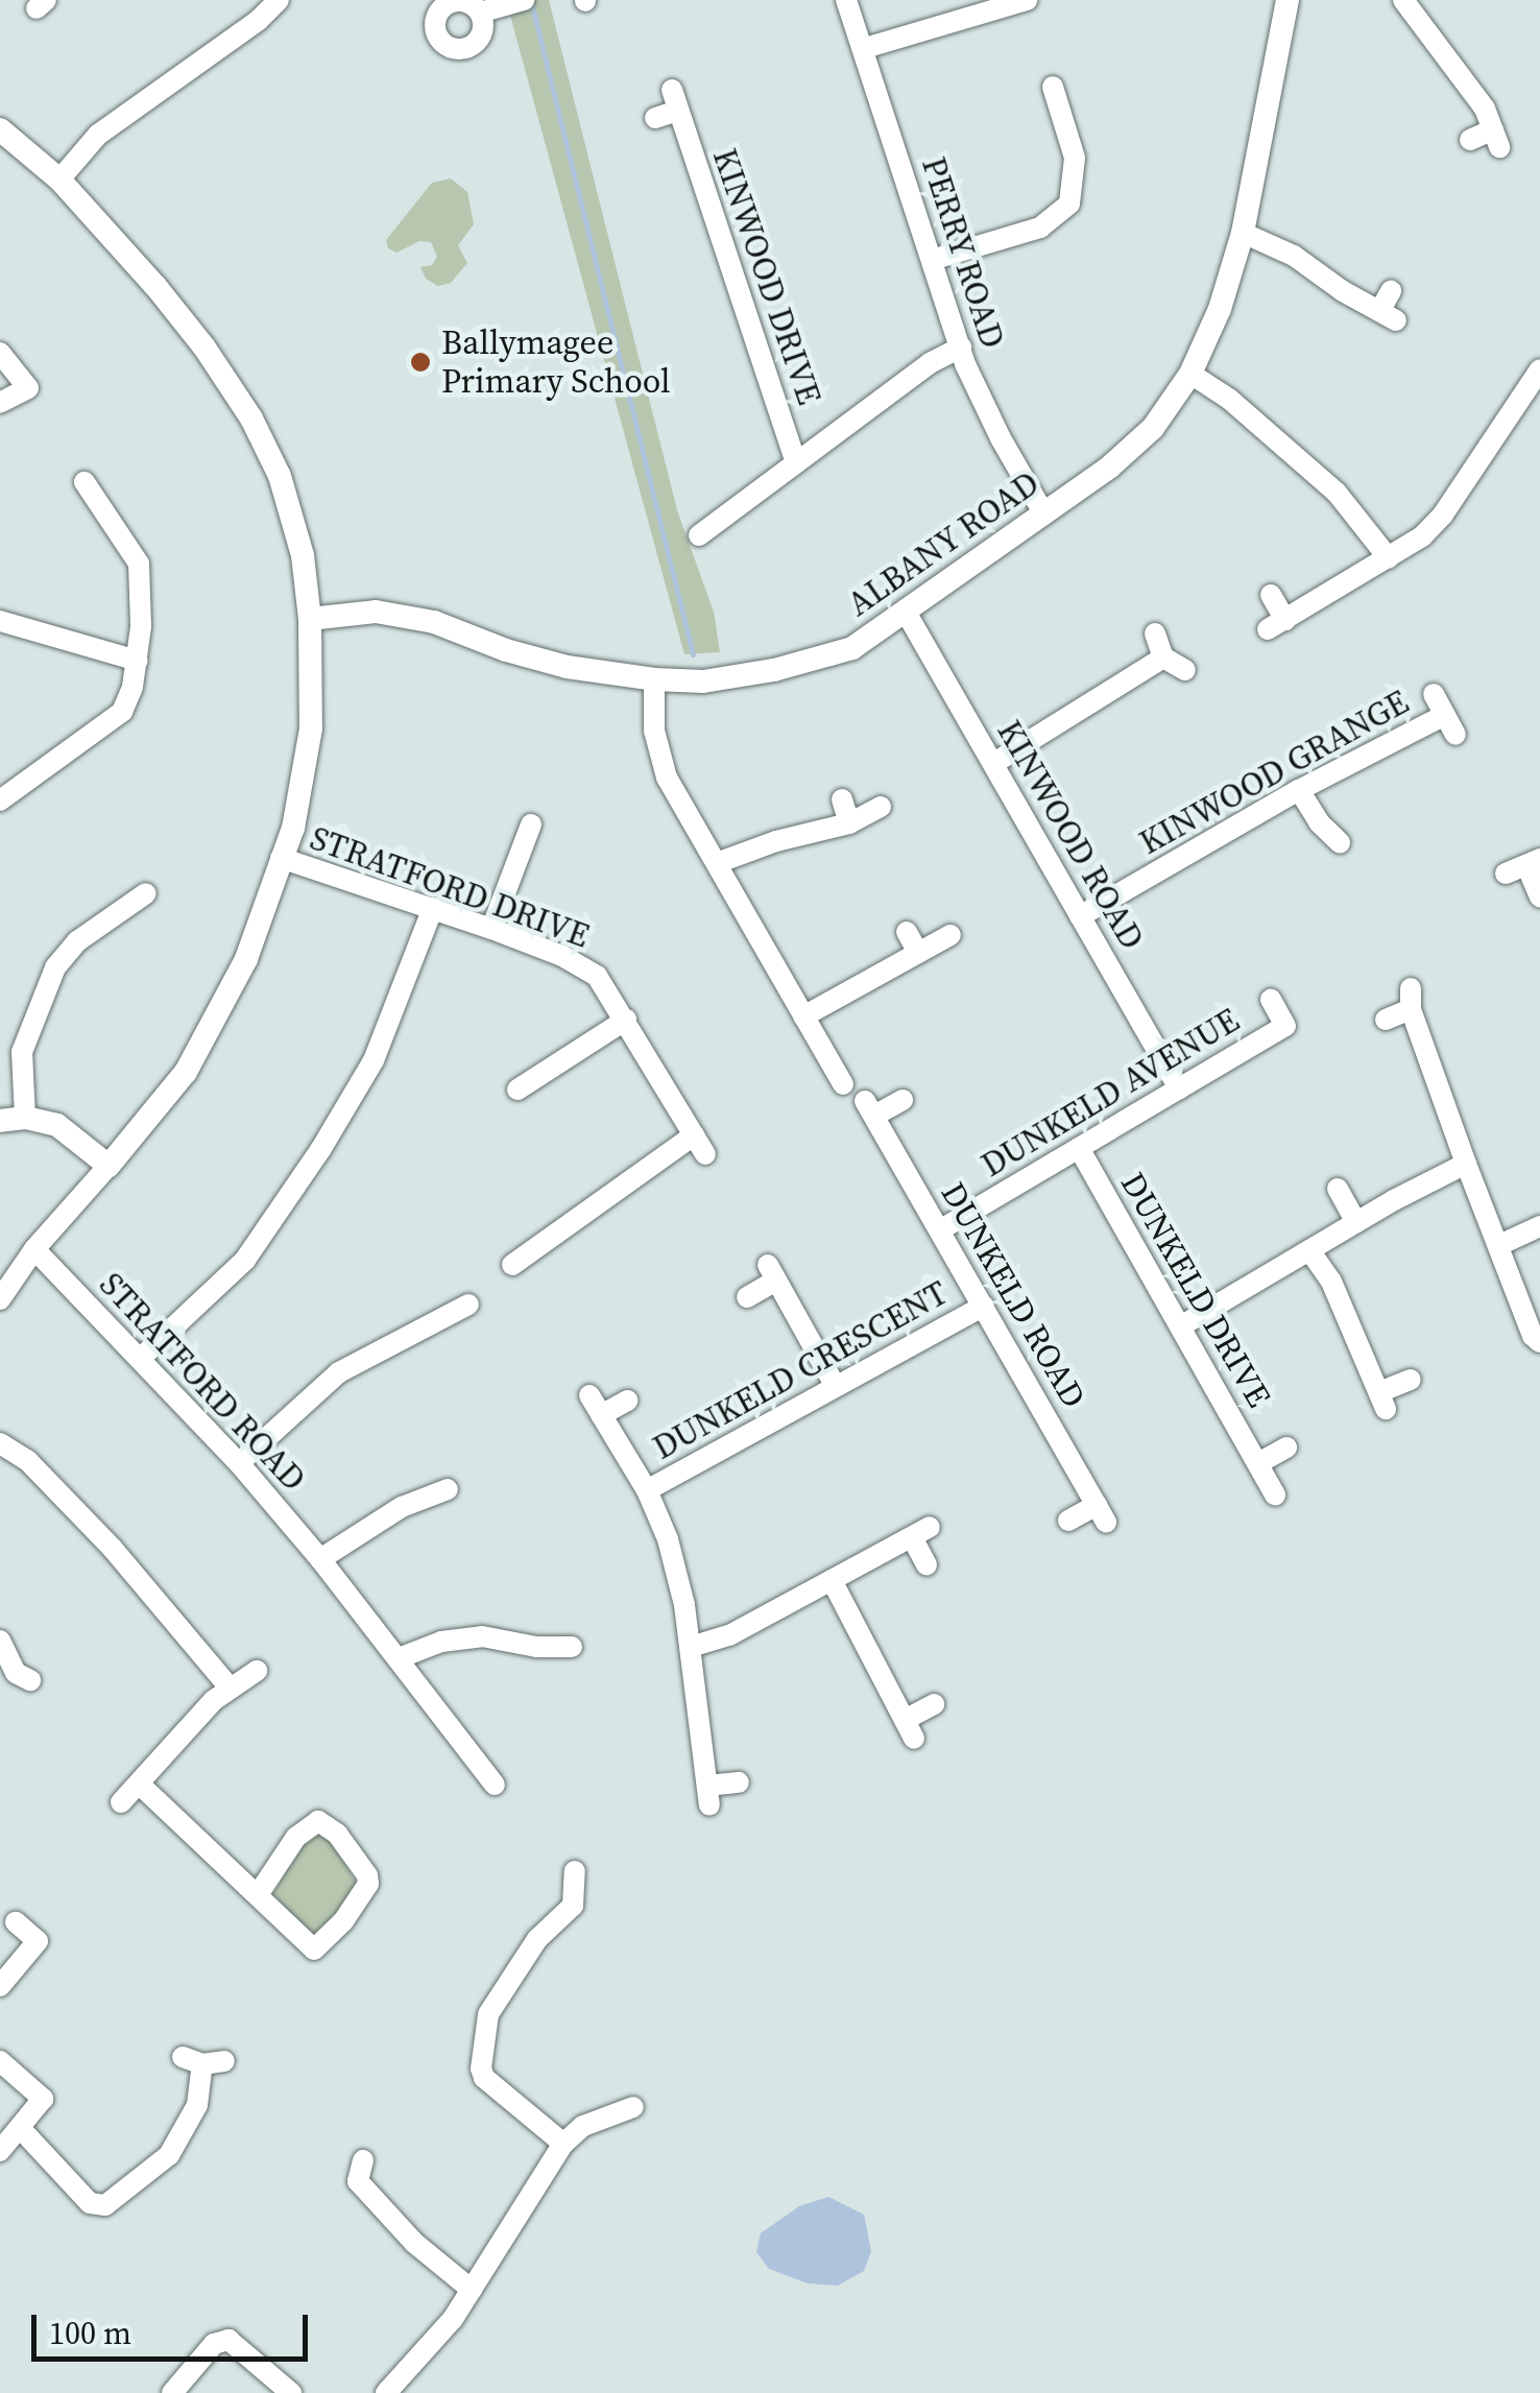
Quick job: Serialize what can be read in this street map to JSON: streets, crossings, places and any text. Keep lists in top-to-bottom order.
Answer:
{
  "streets": {
    "street": [
      "PERRY ROAD",
      "KINWOOD DRIVE",
      "ALBANY ROAD",
      "KINWOOD GRANGE",
      "KINWOOD ROAD",
      "STRATFORD DRIVE",
      "DUNKELD AVENUE",
      "DUNKELD DRIVE",
      "DUNKELD ROAD",
      "DUNKELD CRESCENT",
      "STRATFORD ROAD"
    ]
  },
  "crossings": [
    ["PERRY ROAD", "KINWOOD DRIVE"],
    ["PERRY ROAD", "ALBANY ROAD"],
    ["ALBANY ROAD", "KINWOOD ROAD"],
    ["KINWOOD GRANGE", "KINWOOD ROAD"],
    ["KINWOOD ROAD", "DUNKELD AVENUE"],
    ["DUNKELD AVENUE", "DUNKELD DRIVE"],
    ["DUNKELD AVENUE", "DUNKELD ROAD"],
    ["DUNKELD ROAD", "DUNKELD CRESCENT"]
  ],
  "places": ["Ballymagee Primary School"],
  "scale_bar": "100 m"
}
